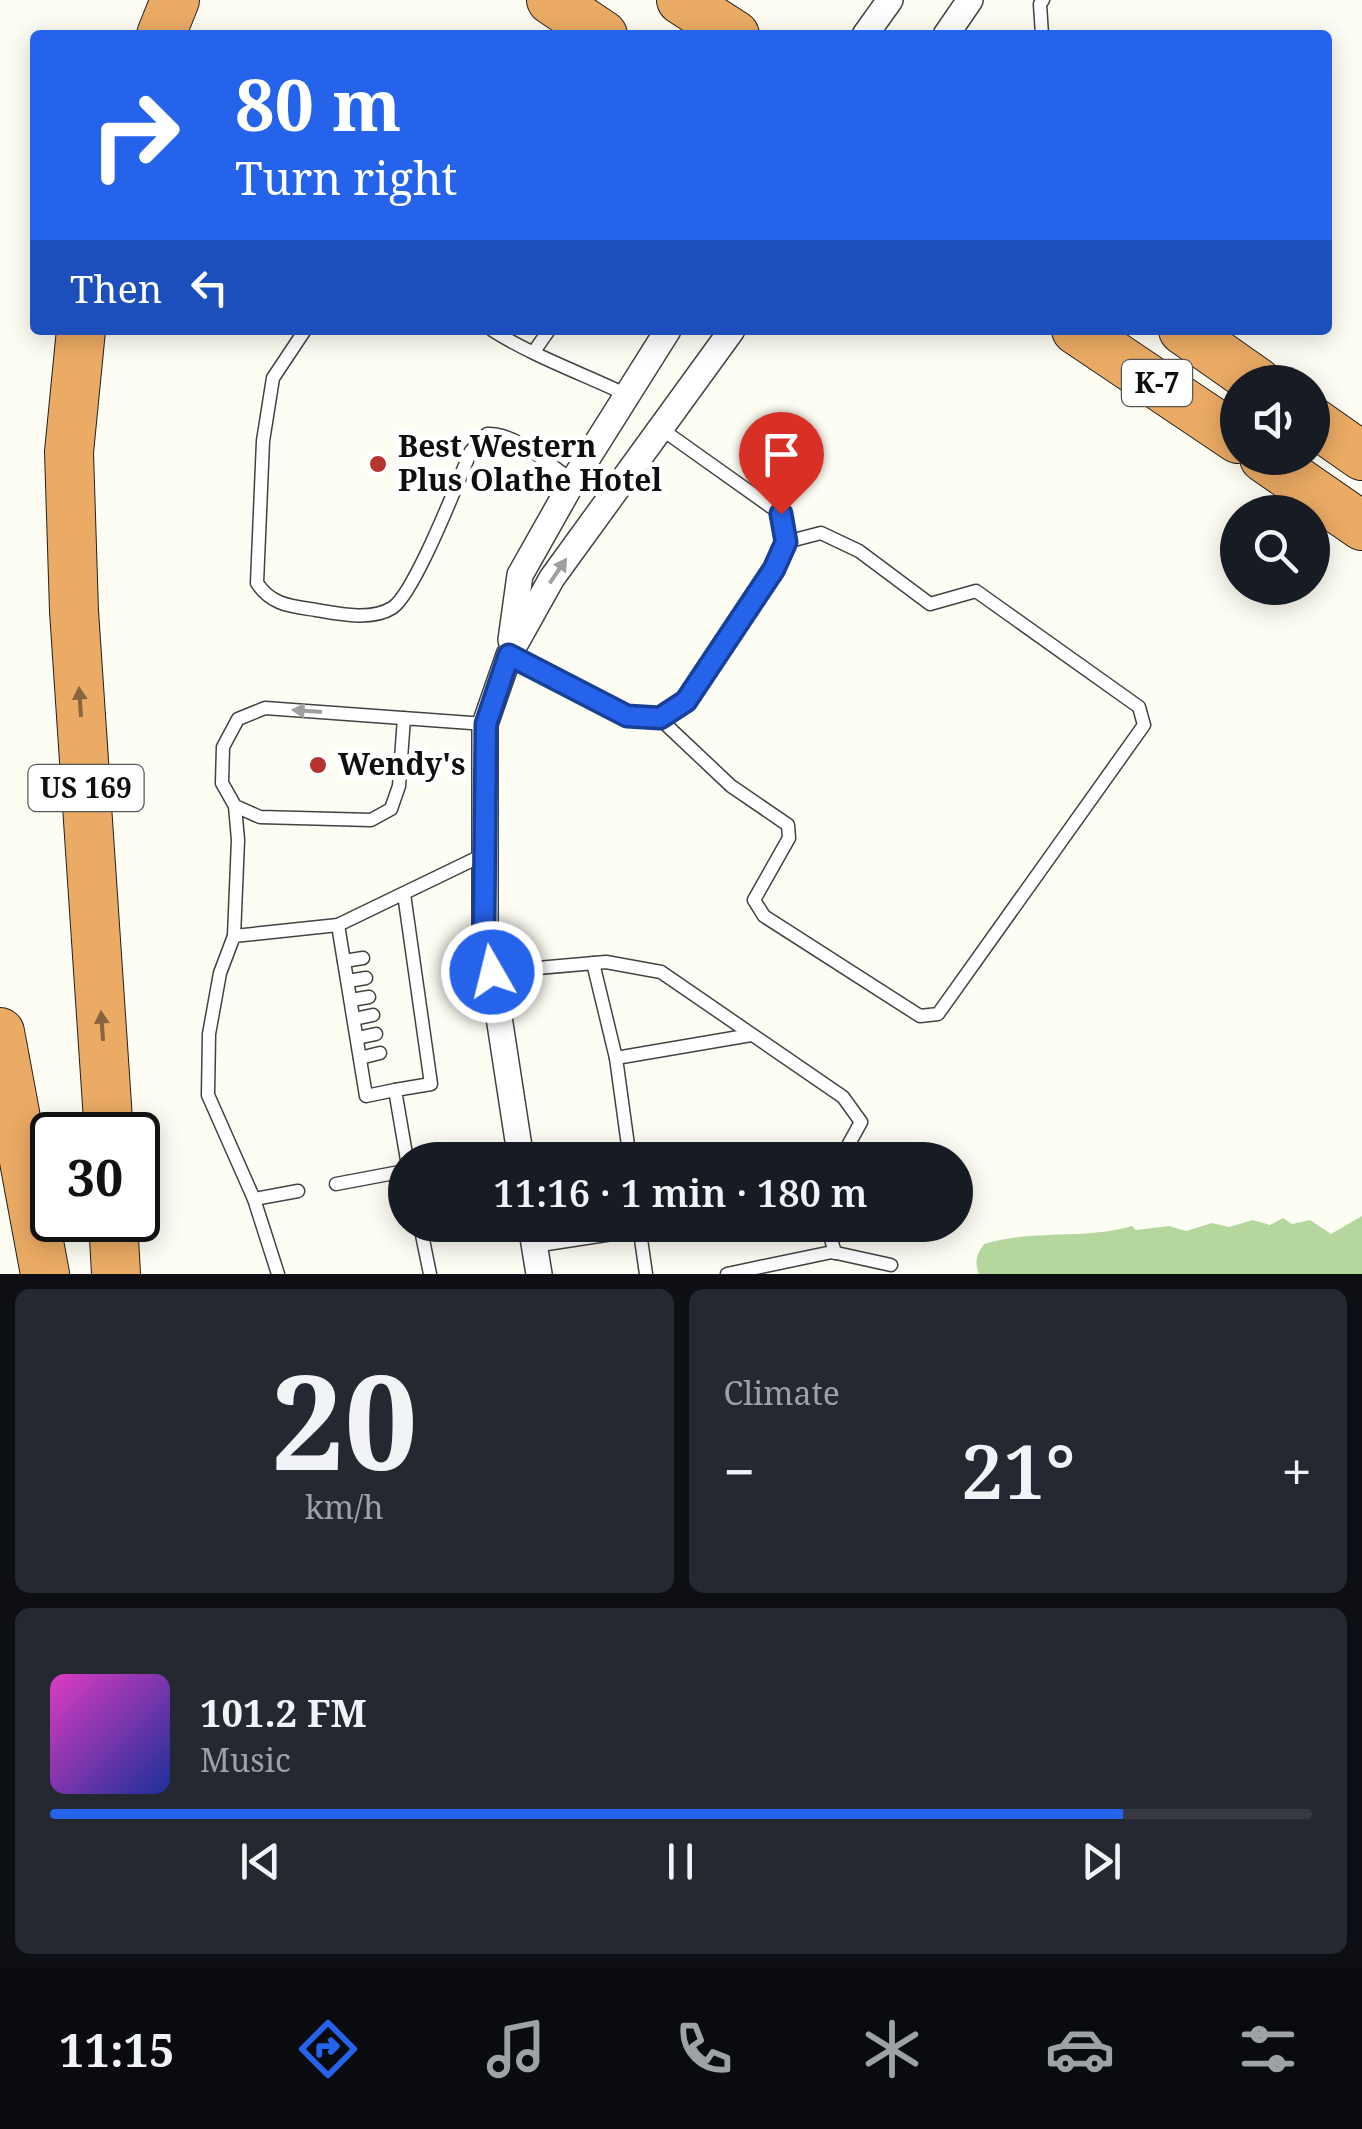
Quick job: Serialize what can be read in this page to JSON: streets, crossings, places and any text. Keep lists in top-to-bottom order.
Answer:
{
  "streets": {
    "highway": ["K-7", "US 169"]
  },
  "places": ["Best Western Plus Olathe Hotel", "Wendy's"],
  "page": {
    "turn": ["80 m", "Turn right"],
    "then": "Then",
    "limit": "30",
    "trip": "11:16 · 1 min · 180 m",
    "tile": [
      ["20", "km/h"],
      "Climate"
    ],
    "heat": ["−", "21°", "+"],
    "song": ["101.2 FM", "Music"],
    "tabs": "11:15"
  }
}
